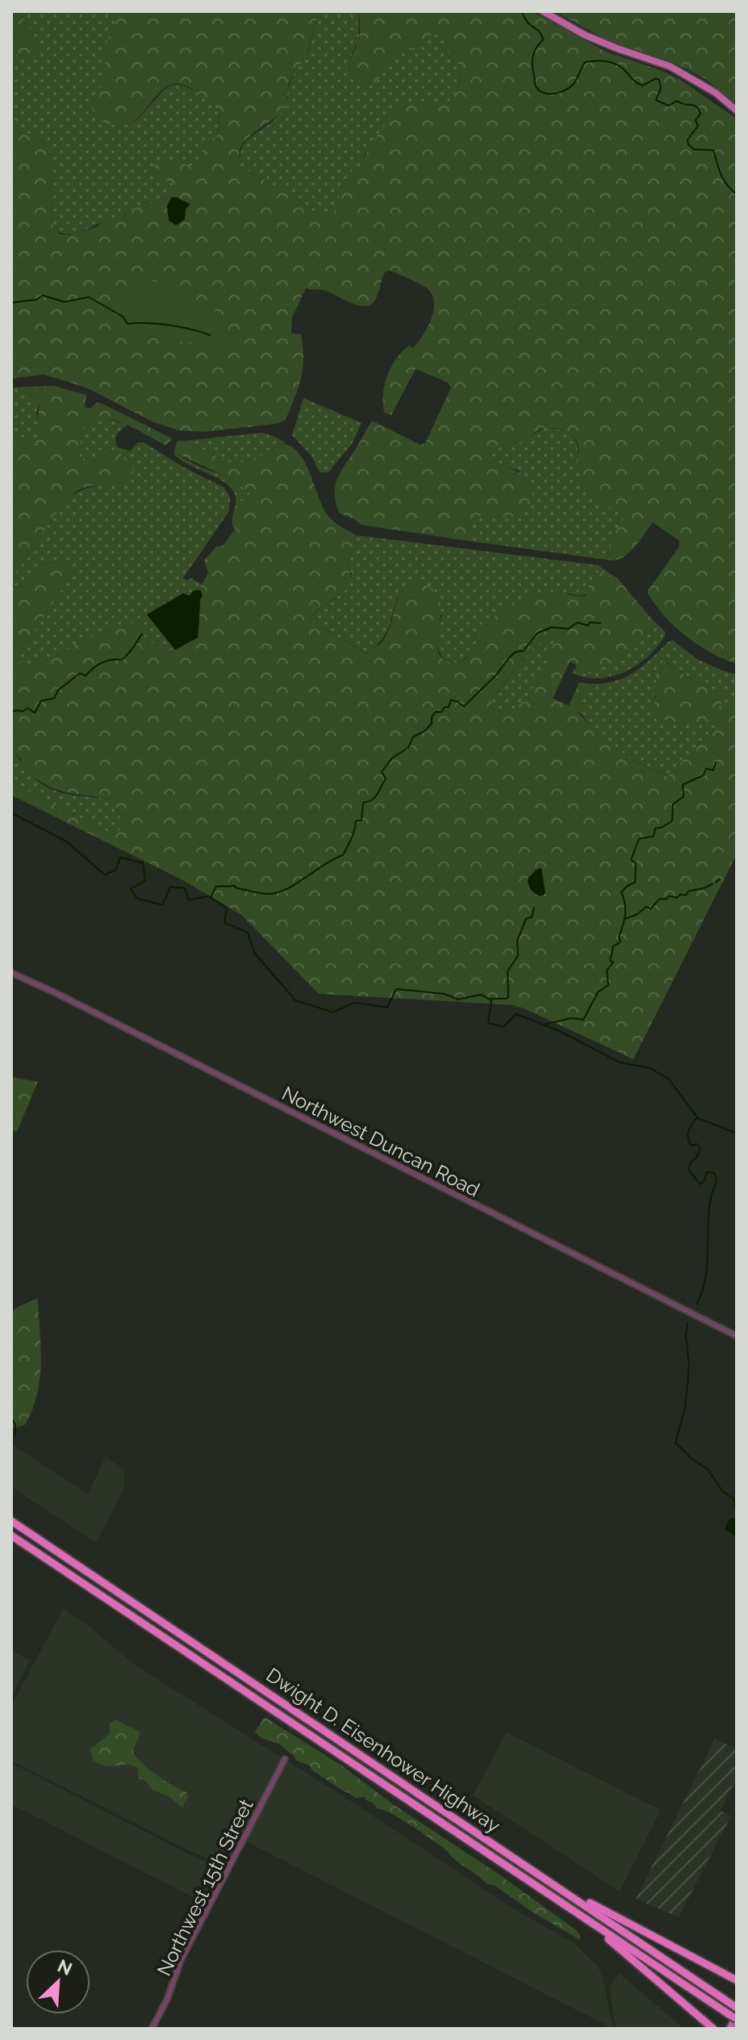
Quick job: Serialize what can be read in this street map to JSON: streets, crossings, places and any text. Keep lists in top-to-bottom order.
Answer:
{
  "streets": {
    "highway": ["Dwight D. Eisenhower Highway"],
    "street": ["Northwest Duncan Road", "Northwest 15th Street"]
  },
  "north": "top right"
}
